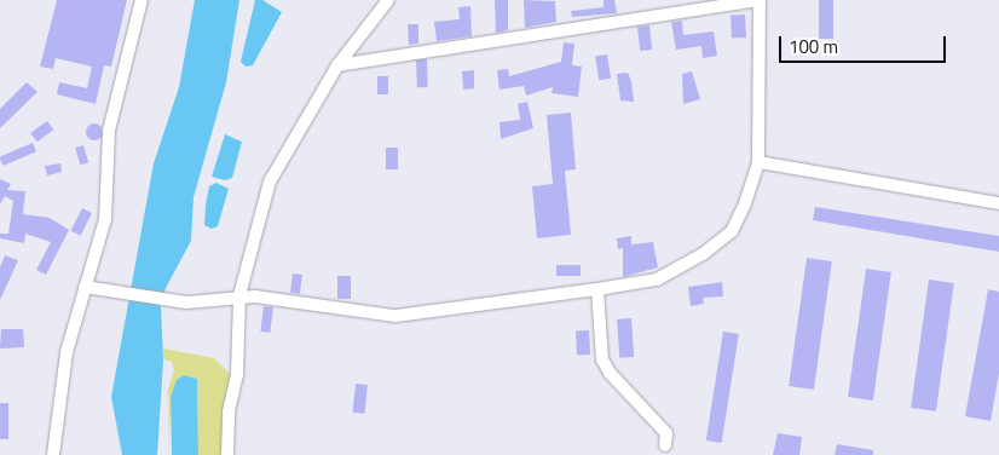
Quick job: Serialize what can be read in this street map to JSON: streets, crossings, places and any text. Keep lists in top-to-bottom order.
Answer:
{
  "scale_bar": "100 m"
}
